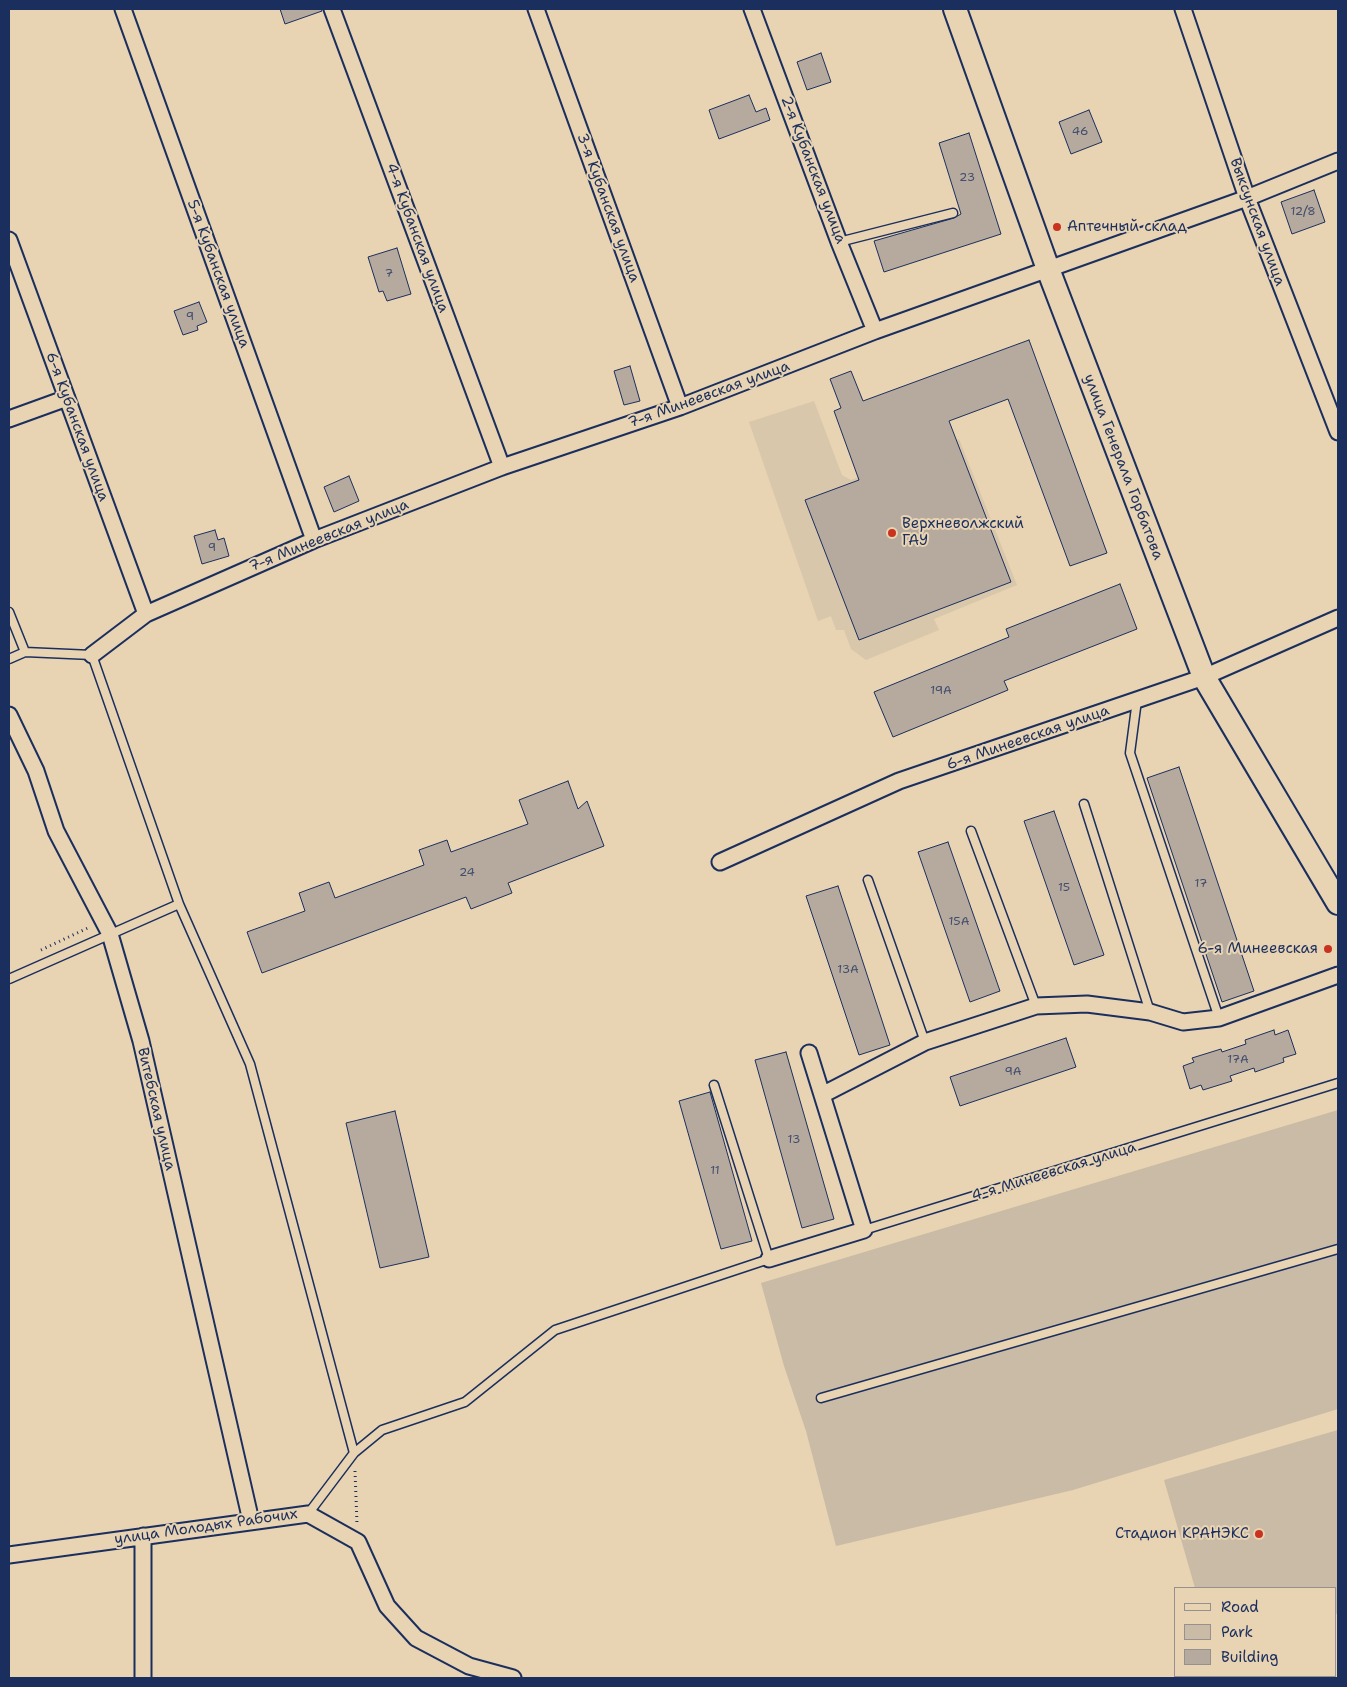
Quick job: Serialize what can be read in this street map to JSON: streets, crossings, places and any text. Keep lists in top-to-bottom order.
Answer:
{
  "streets": {
    "street": [
      "2-я Кубанская улица",
      "3-я Кубанская улица",
      "Выксунская улица",
      "4-я Кубанская улица",
      "5-я Кубанская улица",
      "7-я Минеевская улица",
      "6-я Кубанская улица",
      "улица Генерала Горбатова",
      "6-я Минеевская улица",
      "Витебская улица",
      "4-я Минеевская улица",
      "улица Молодых Рабочих"
    ]
  },
  "crossings": [
    ["2-я Кубанская улица", "7-я Минеевская улица"],
    ["3-я Кубанская улица", "7-я Минеевская улица"],
    ["Выксунская улица", "7-я Минеевская улица"],
    ["4-я Кубанская улица", "7-я Минеевская улица"],
    ["5-я Кубанская улица", "7-я Минеевская улица"],
    ["7-я Минеевская улица", "6-я Кубанская улица"],
    ["7-я Минеевская улица", "улица Генерала Горбатова"],
    ["улица Генерала Горбатова", "6-я Минеевская улица"],
    ["Витебская улица", "улица Молодых Рабочих"]
  ],
  "places": [
    "Аптечный склад",
    "Верхневолжский ГАУ",
    "6-я Минеевская",
    "Стадион КРАНЭКС"
  ],
  "house_numbers": [
    "46",
    "23",
    "12/8",
    "7",
    "9",
    "9",
    "19А",
    "24",
    "17",
    "15",
    "15А",
    "13А",
    "17А",
    "9А",
    "13",
    "11"
  ],
  "legend": ["Road", "Park", "Building"]
}
